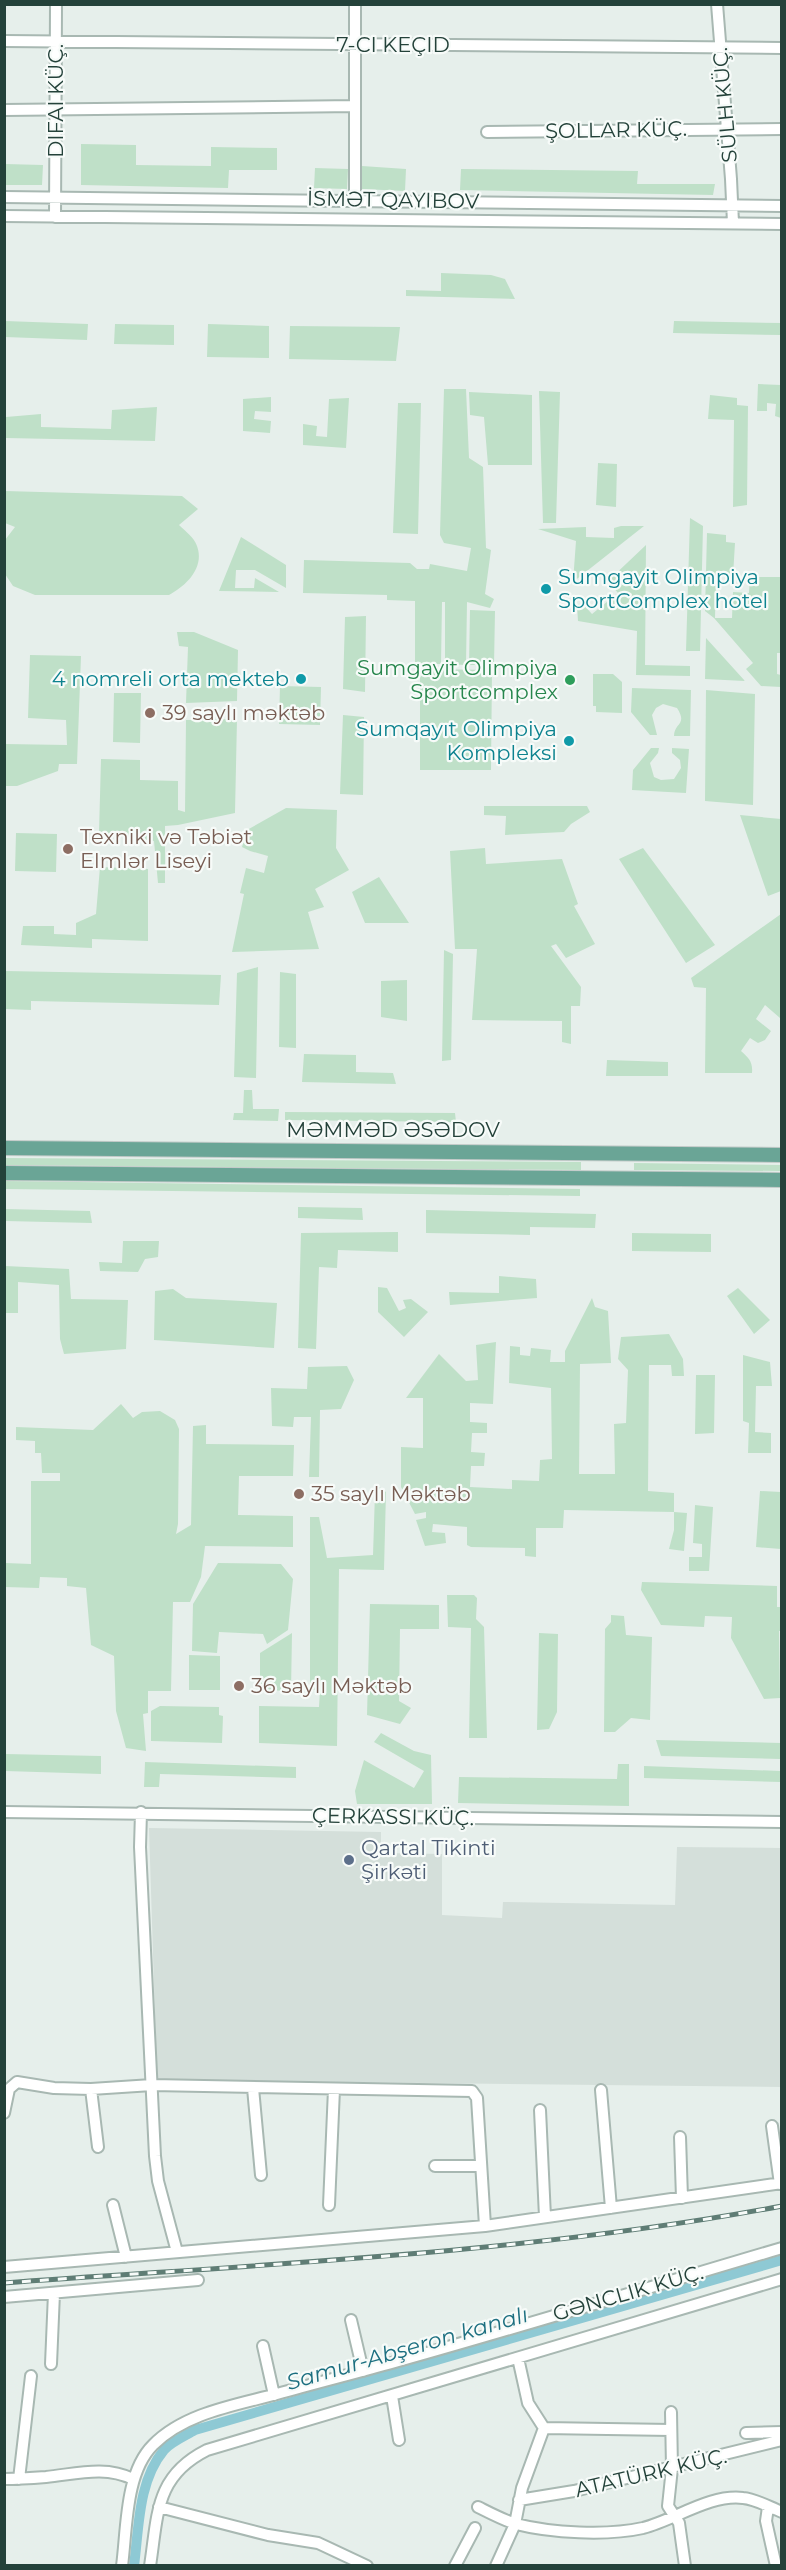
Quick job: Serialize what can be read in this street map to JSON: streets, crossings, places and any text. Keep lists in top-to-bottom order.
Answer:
{
  "streets": {
    "main road": ["MƏMMƏD ƏSƏDOV"],
    "street": [
      "7-CI KEÇID",
      "DIFAI KÜÇ.",
      "SÜLH KÜÇ.",
      "ŞOLLAR KÜÇ.",
      "GƏNCLIK KÜÇ.",
      "ATATÜRK KÜÇ."
    ]
  },
  "crossings": [
    ["7-CI KEÇID", "DIFAI KÜÇ."],
    ["7-CI KEÇID", "SÜLH KÜÇ."],
    ["SÜLH KÜÇ.", "ŞOLLAR KÜÇ."]
  ],
  "water": ["Samur-Abşeron kanalı"],
  "places": [
    "Sumgayit Olimpiya SportComplex hotel",
    "4 nomreli orta mekteb",
    "Sumgayit Olimpiya Sportcomplex",
    "39 saylı məktəb",
    "Sumqayıt Olimpiya Kompleksi",
    "Texniki və Təbiət Elmlər Liseyi",
    "35 saylı Məktəb",
    "36 saylı Məktəb",
    "Qartal Tikinti Şirkәti"
  ]
}
